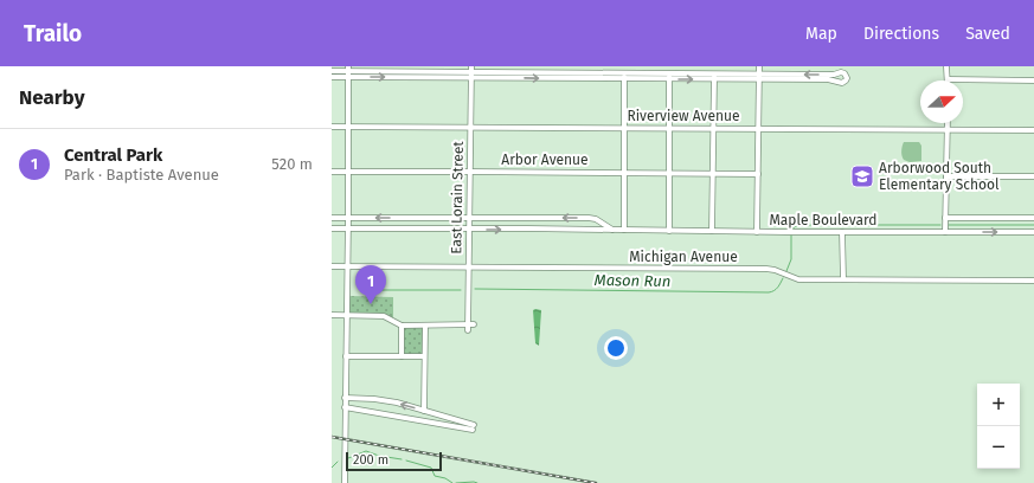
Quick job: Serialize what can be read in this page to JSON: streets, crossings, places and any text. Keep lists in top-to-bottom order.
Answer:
{
  "streets": {
    "street": [
      "Riverview Avenue",
      "Arbor Avenue",
      "East Lorain Street",
      "Maple Boulevard",
      "Michigan Avenue"
    ]
  },
  "crossings": [
    ["Riverview Avenue", "East Lorain Street"],
    ["Arbor Avenue", "East Lorain Street"],
    ["East Lorain Street", "Maple Boulevard"],
    ["East Lorain Street", "Michigan Avenue"]
  ],
  "water": ["Mason Run"],
  "places": {
    "school or university": ["Arborwood South Elementary School"]
  },
  "scale_bar": "200 m",
  "north": "right",
  "page": {
    "header": "Trailo",
    "nav": ["Map", "Directions", "Saved"],
    "heading": "Nearby",
    "list": [
      {
        "mark": "1",
        "name": "Central Park",
        "note": "Park · Baptiste Avenue",
        "value": "520 m"
      }
    ],
    "pins": "1",
    "map_buttons": ["+", "−"],
    "scale": "200 m"
  }
}
